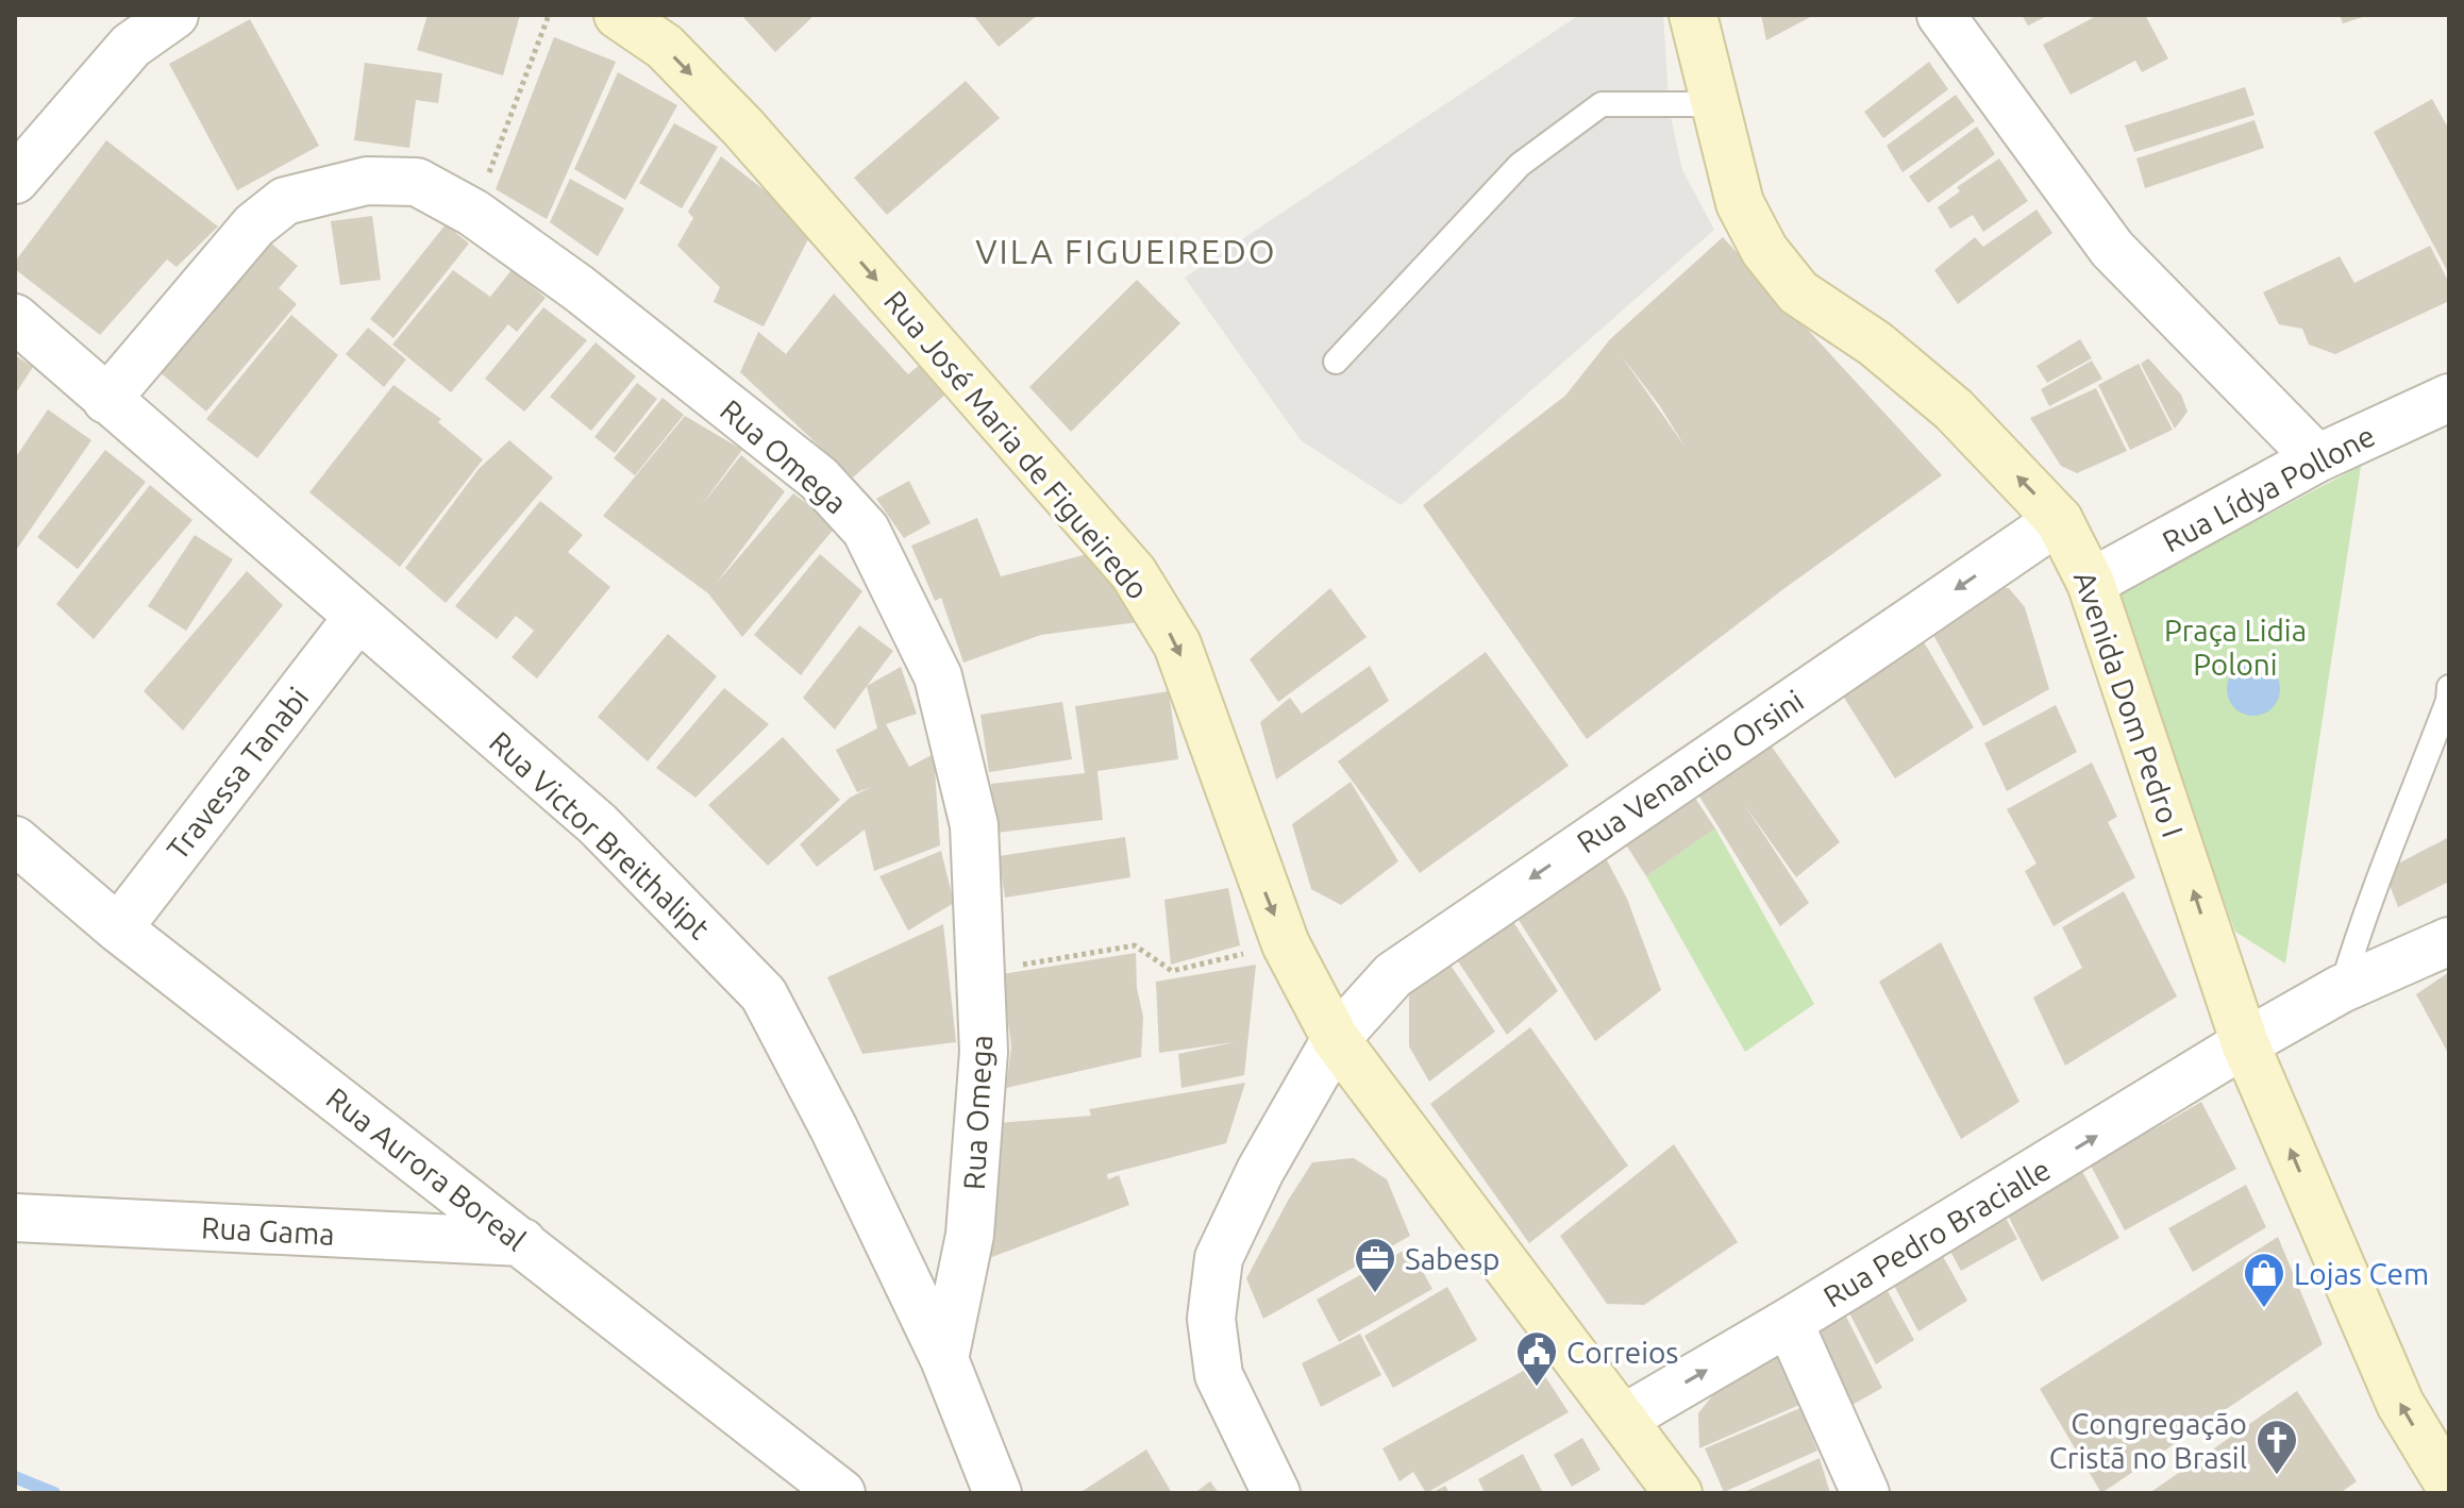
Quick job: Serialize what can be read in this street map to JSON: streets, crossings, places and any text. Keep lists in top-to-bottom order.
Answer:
{
  "streets": {
    "main road": ["Rua José Maria de Figueiredo", "Avenida Dom Pedro I"],
    "street": [
      "Rua Omega",
      "Rua Lídya Pollone",
      "Rua Venancio Orsini",
      "Travessa Tanabi",
      "Rua Victor Breithalipt",
      "Rua Aurora Boreal",
      "Rua Gama",
      "Rua Pedro Bracialle"
    ]
  },
  "crossings": [
    ["Rua José Maria de Figueiredo", "Rua Venancio Orsini"],
    ["Rua José Maria de Figueiredo", "Rua Pedro Bracialle"],
    ["Rua Omega", "Rua Victor Breithalipt"],
    ["Rua Lídya Pollone", "Avenida Dom Pedro I"],
    ["Avenida Dom Pedro I", "Rua Venancio Orsini"],
    ["Avenida Dom Pedro I", "Rua Pedro Bracialle"],
    ["Travessa Tanabi", "Rua Victor Breithalipt"],
    ["Travessa Tanabi", "Rua Aurora Boreal"],
    ["Rua Aurora Boreal", "Rua Gama"]
  ],
  "one_way": [
    "Rua José Maria de Figueiredo",
    "Avenida Dom Pedro I",
    "Rua Venancio Orsini",
    "Rua Pedro Bracialle"
  ],
  "districts": ["VILA FIGUEIREDO"],
  "parks": ["Praça Lidia Poloni"],
  "places": {
    "office": ["Sabesp"],
    "shop": ["Lojas Cem"],
    "public building": ["Correios"],
    "church": ["Congregação Cristã no Brasil"]
  }
}
